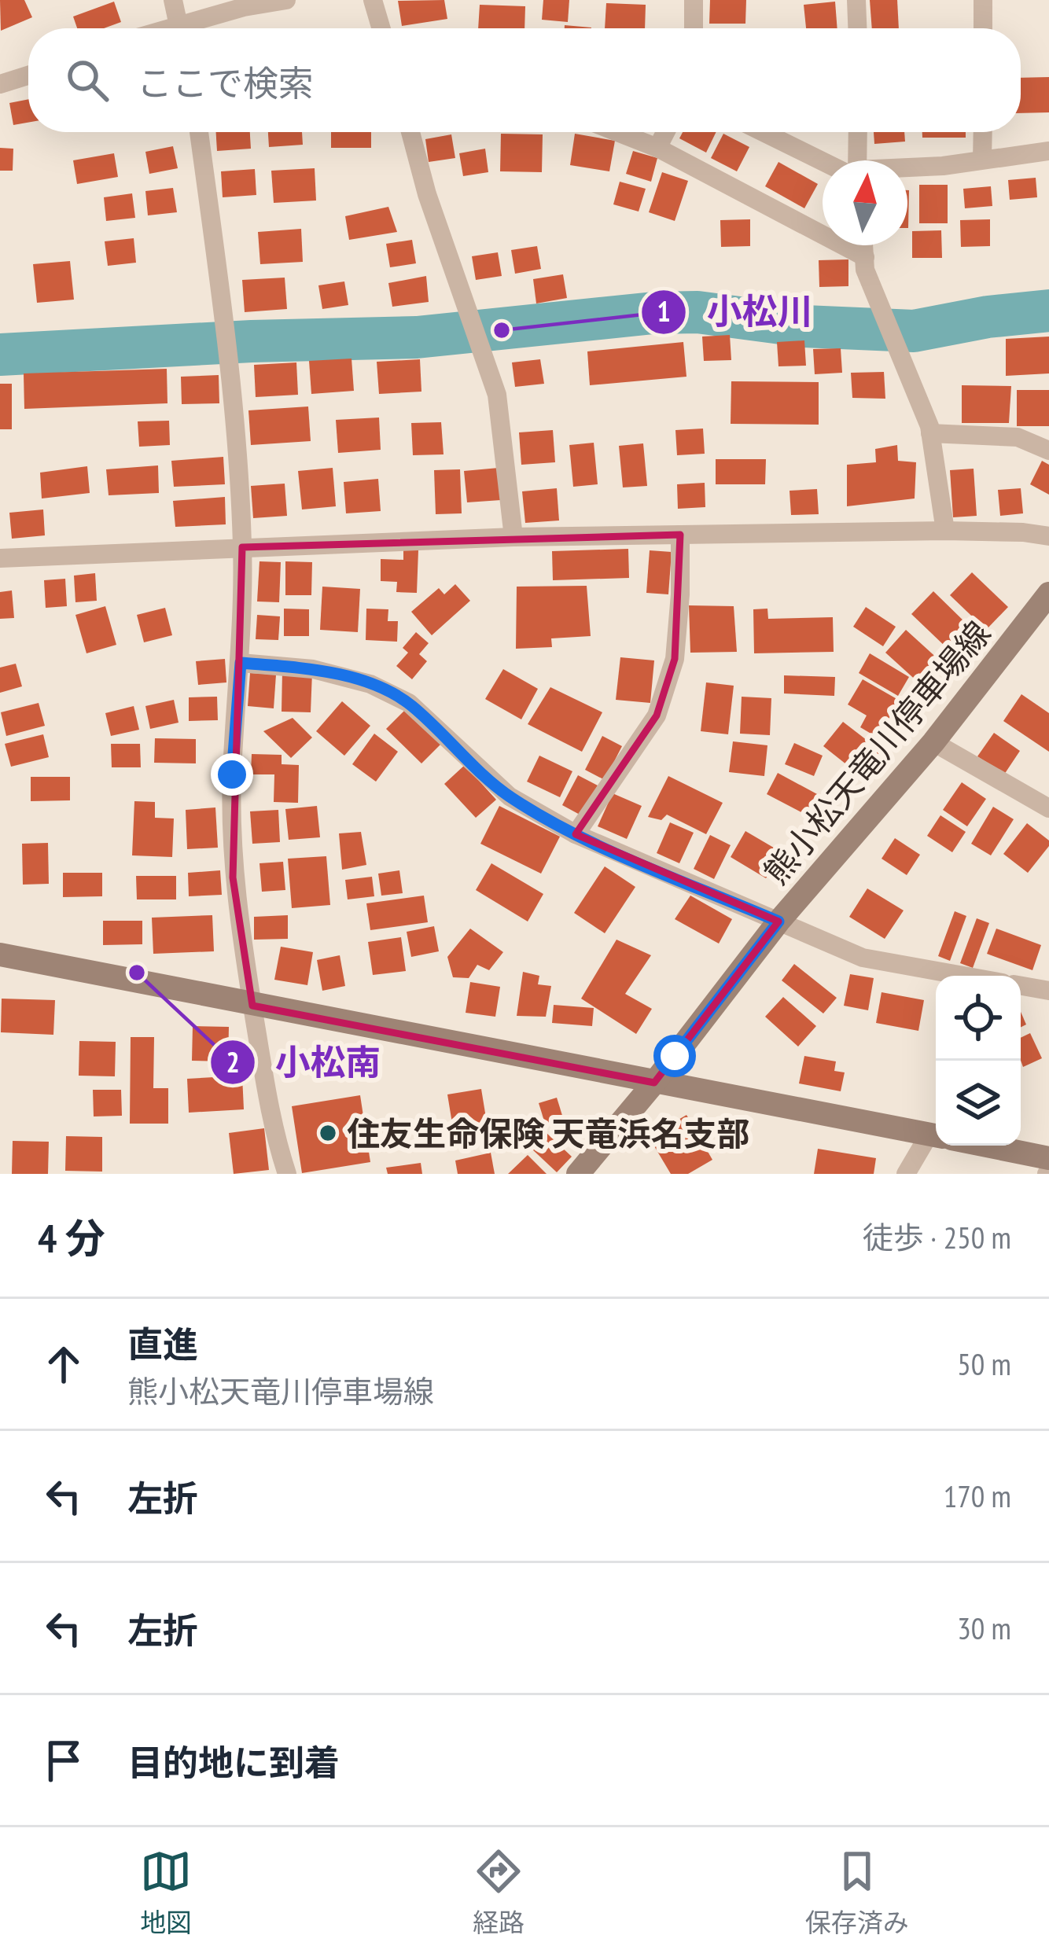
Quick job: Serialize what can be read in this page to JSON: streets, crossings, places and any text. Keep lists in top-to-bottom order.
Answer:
{
  "streets": {
    "street": ["熊小松天竜川停車場線"]
  },
  "places": ["小松川", "小松南", "住友生命保険 天竜浜名支部"],
  "north": "top",
  "page": {
    "search": "ここで検索",
    "heading": ["4 分", "徒歩 · 250 m"],
    "list": [
      ["直進", "熊小松天竜川停車場線", "50 m"],
      ["左折", "170 m"],
      ["左折", "30 m"],
      "目的地に到着"
    ],
    "nav": ["地図", "経路", "保存済み"]
  }
}
